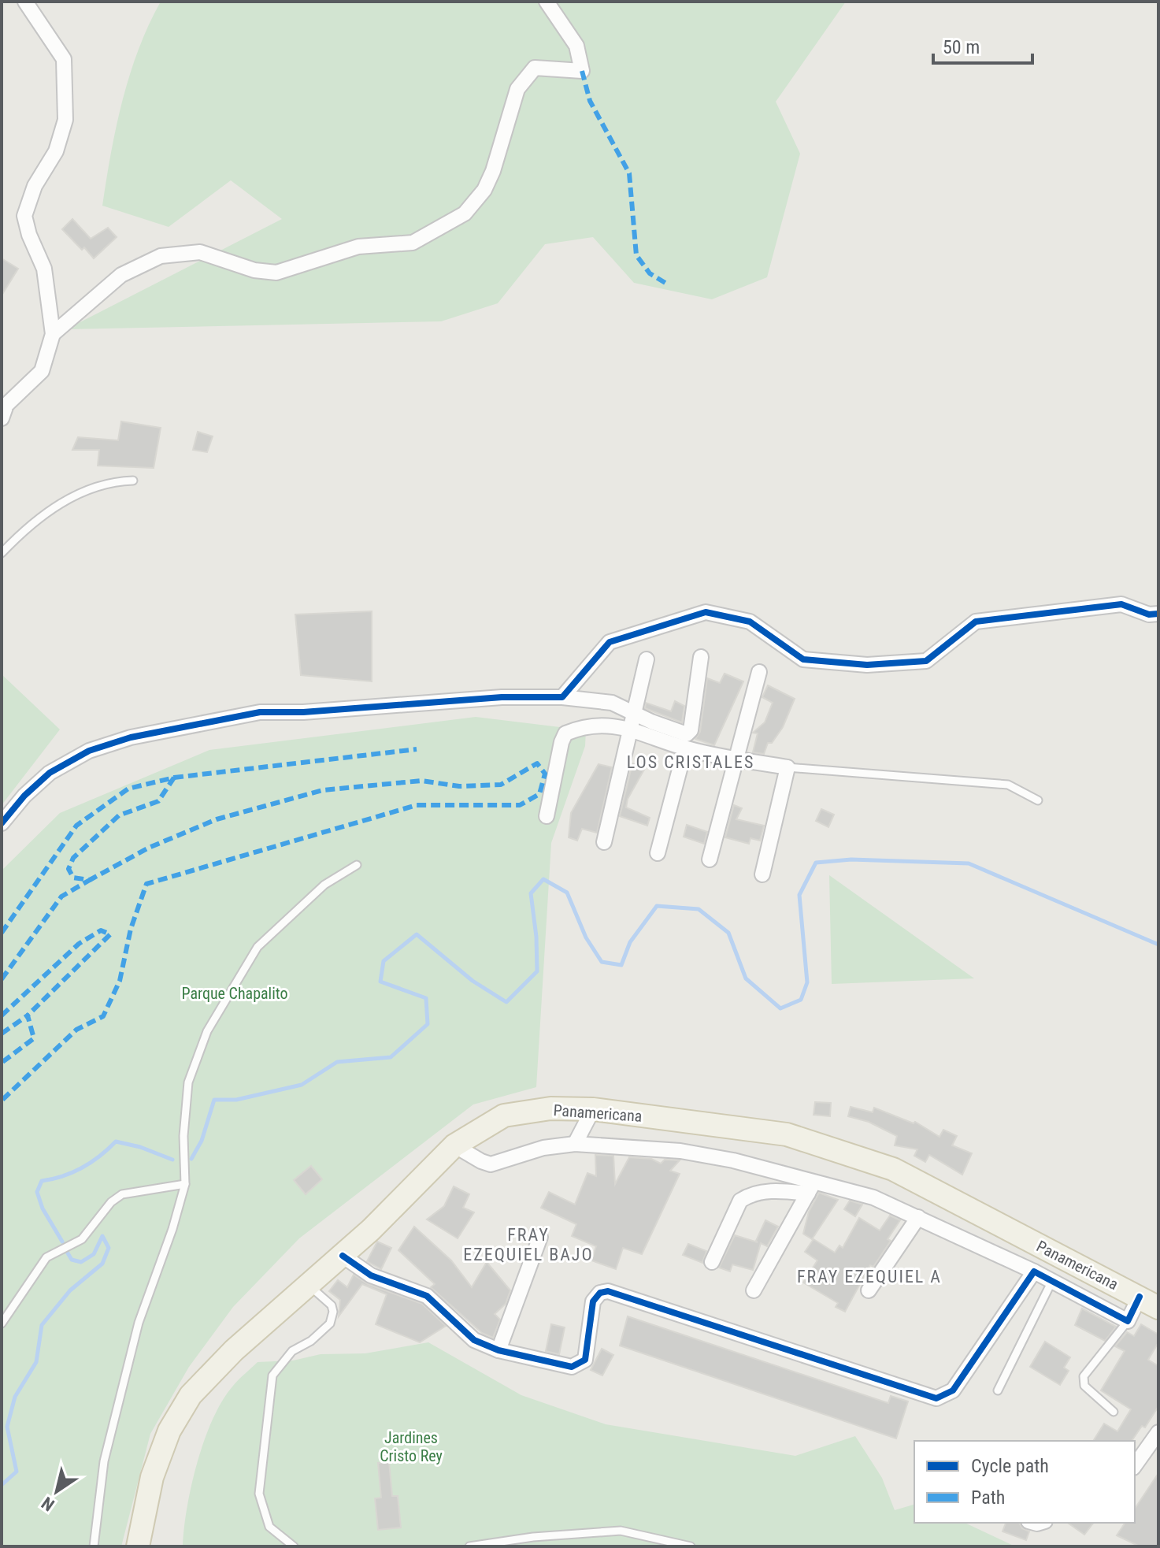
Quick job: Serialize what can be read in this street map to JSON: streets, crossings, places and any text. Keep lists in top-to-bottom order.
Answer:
{
  "streets": {
    "main road": ["Panamericana"]
  },
  "districts": ["LOS CRISTALES", "FRAY EZEQUIEL BAJO", "FRAY EZEQUIEL A"],
  "parks": ["Parque Chapalito", "Jardines Cristo Rey"],
  "legend": ["Cycle path", "Path"],
  "scale_bar": "50 m",
  "north": "bottom left"
}
